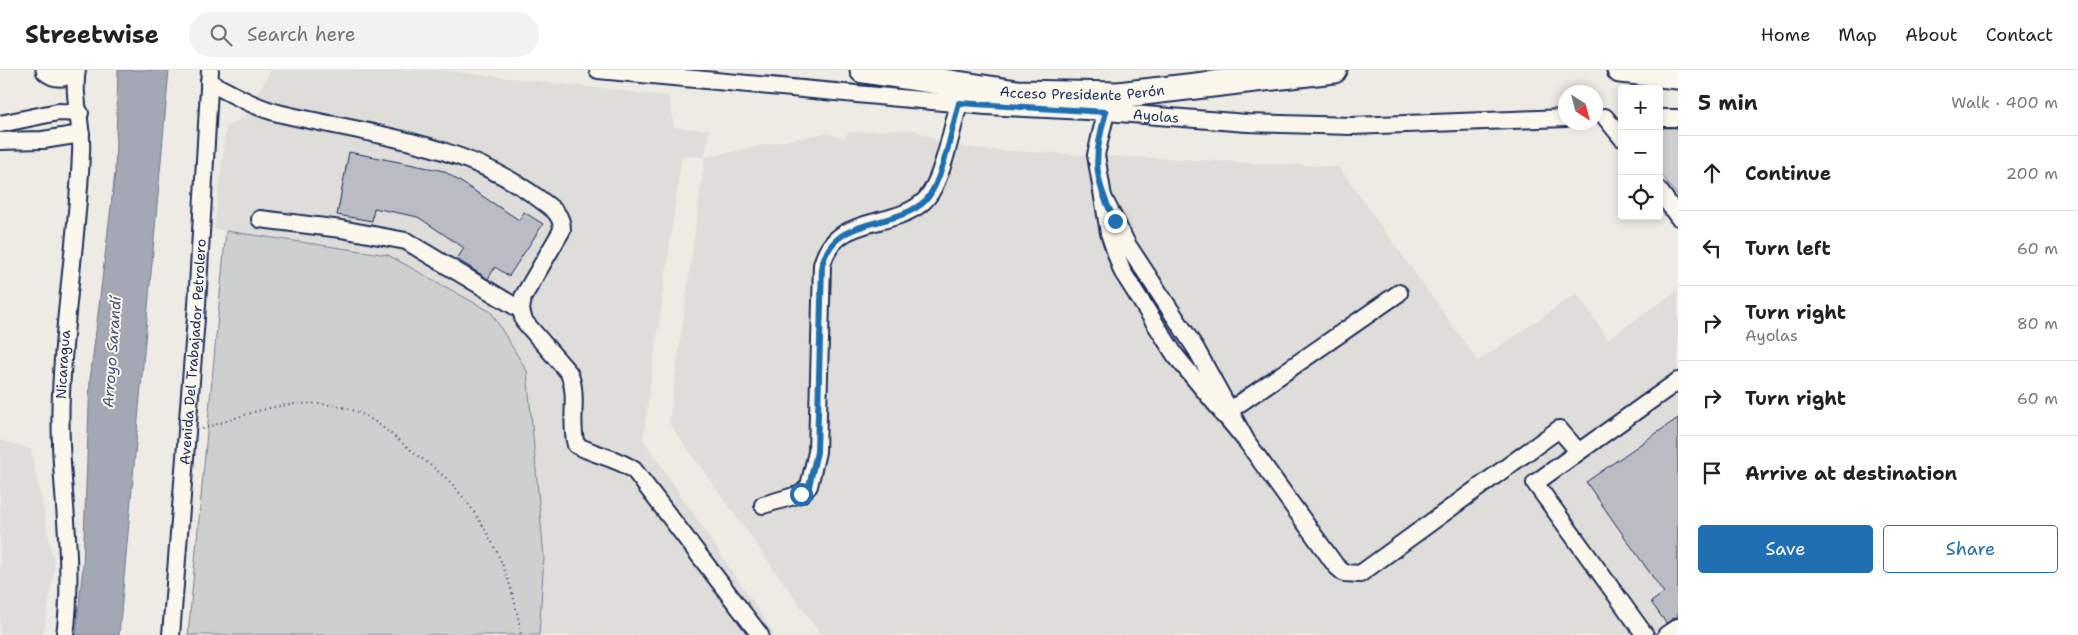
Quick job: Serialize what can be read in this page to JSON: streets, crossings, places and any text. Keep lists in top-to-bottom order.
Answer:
{
  "streets": {
    "highway": ["Acceso Presidente Perón"],
    "street": ["Ayolas", "Avenida Del Trabajador Petrolero", "Nicaragua"]
  },
  "crossings": [
    ["Acceso Presidente Perón", "Ayolas"]
  ],
  "water": ["Arroyo Sarandí"],
  "north": "bottom right",
  "page": {
    "header": "Streetwise",
    "search": "Search here",
    "nav": [
      "Home",
      "Map",
      "About",
      "Contact"
    ],
    "heading": ["5 min", "Walk · 400 m"],
    "map_buttons": ["+", "−"],
    "list": [
      ["Continue", "200 m"],
      ["Turn left", "60 m"],
      ["Turn right", "Ayolas", "80 m"],
      ["Turn right", "60 m"],
      "Arrive at destination"
    ],
    "buttons": ["Save", "Share"]
  }
}
